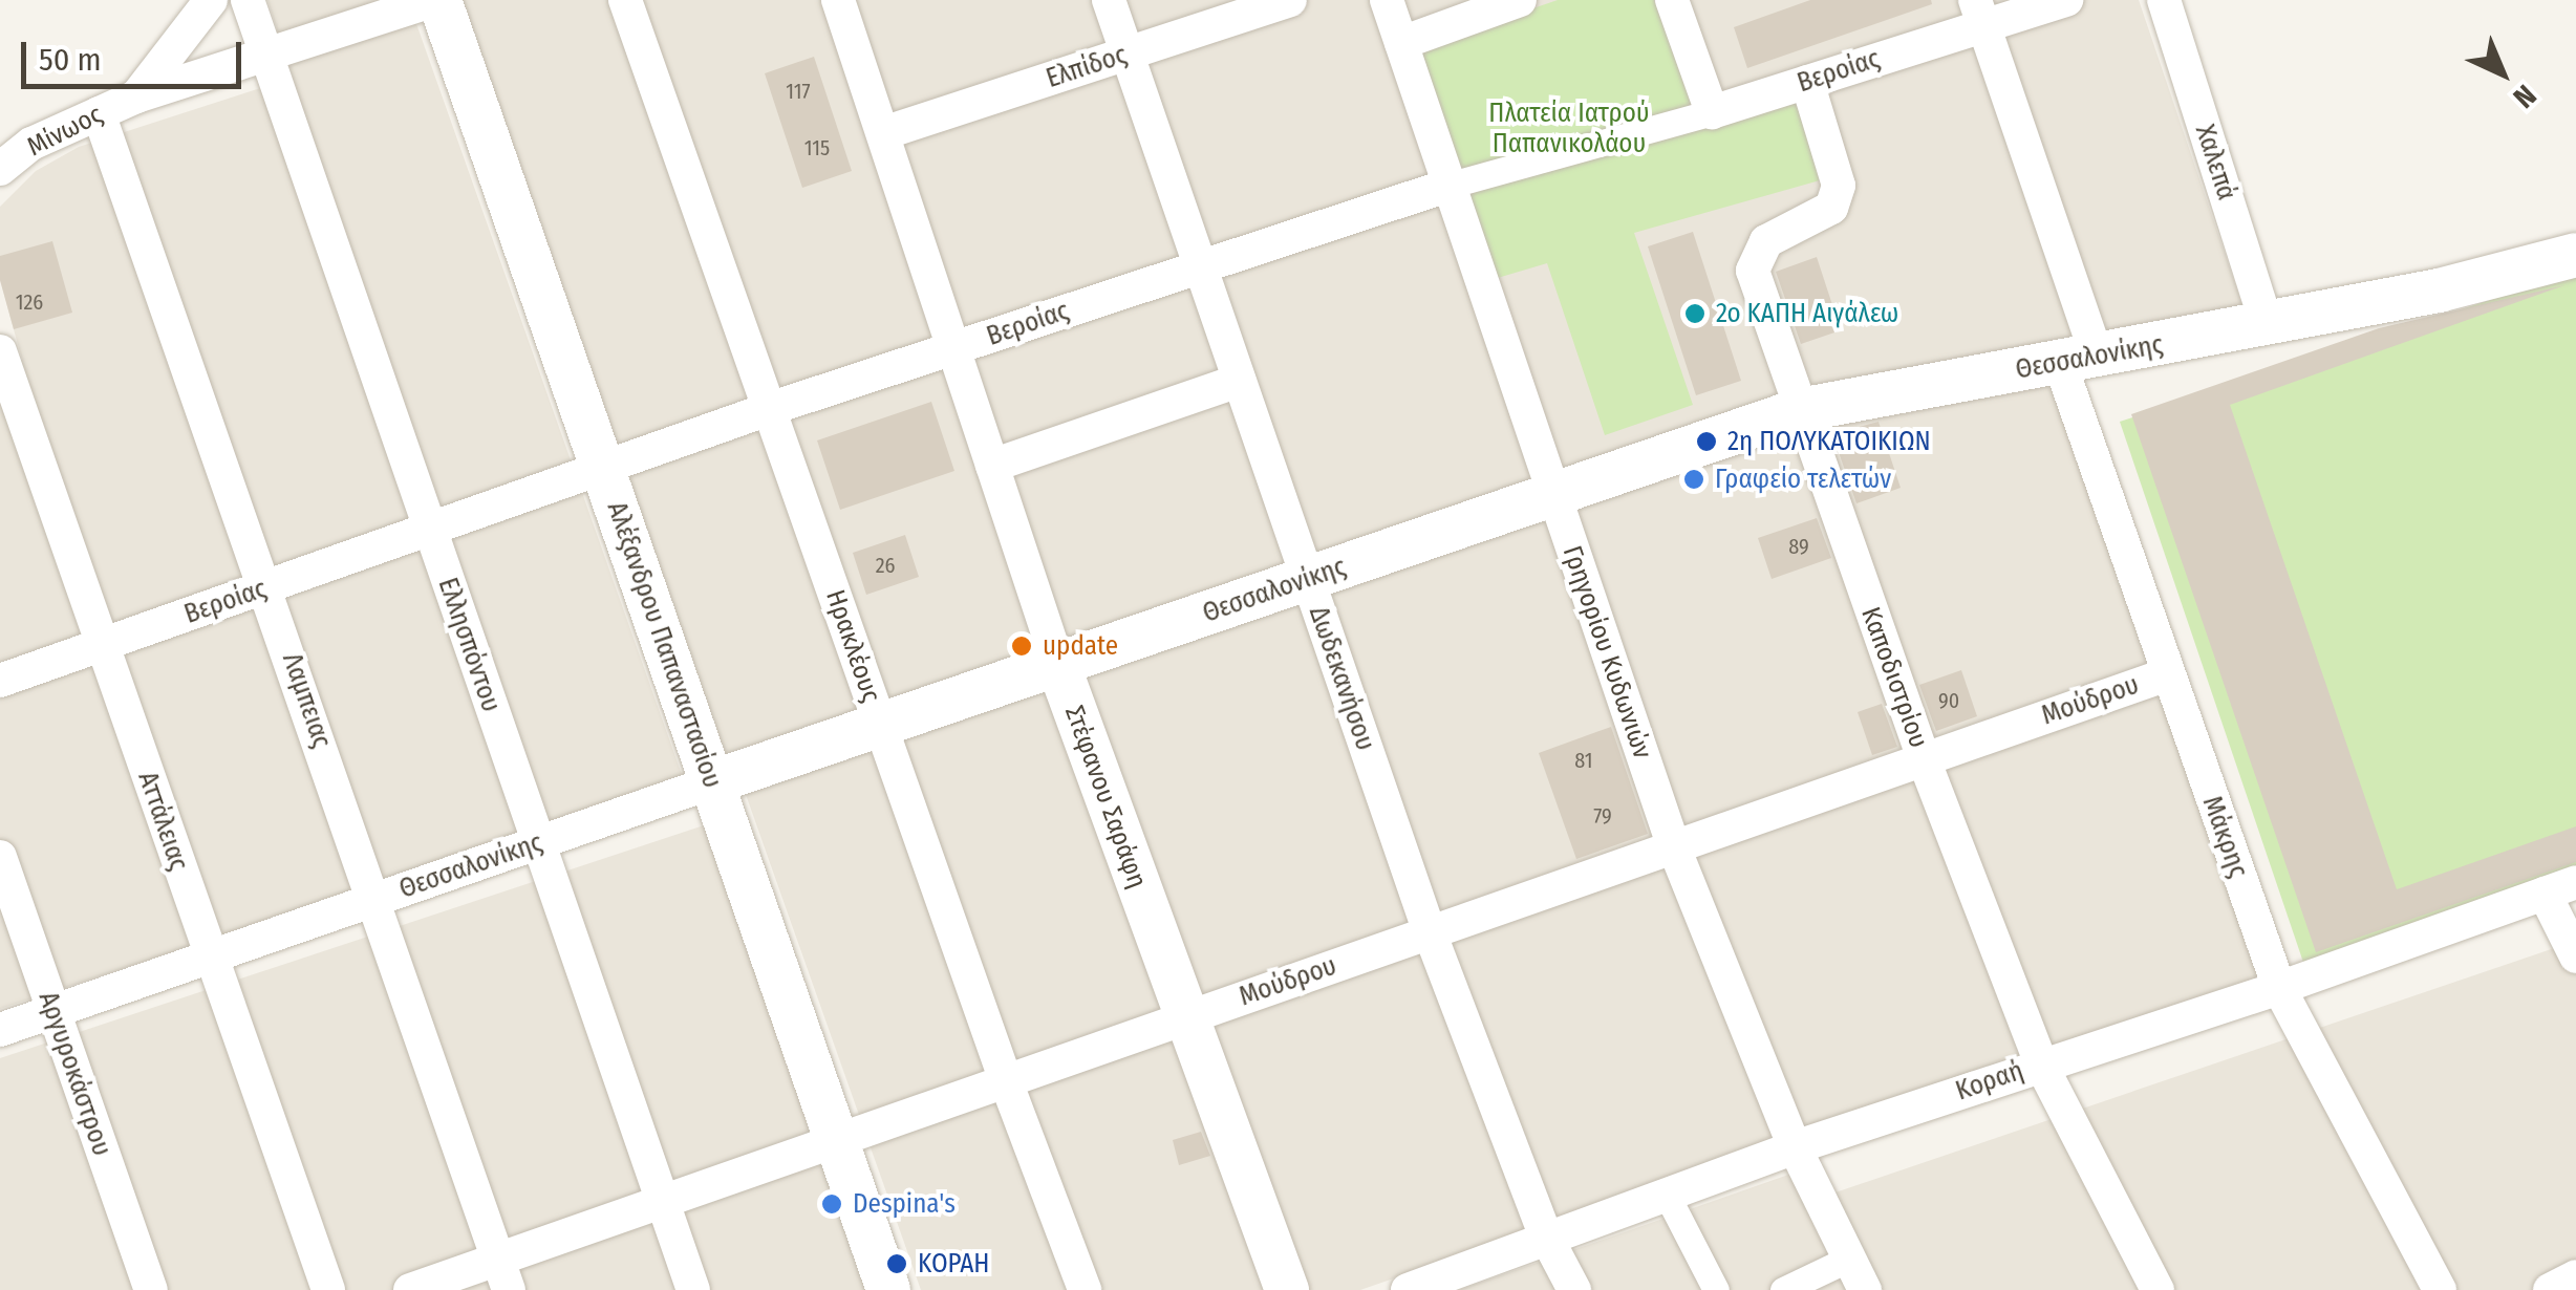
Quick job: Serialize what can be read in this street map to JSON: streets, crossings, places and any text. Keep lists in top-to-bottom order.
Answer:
{
  "streets": {
    "street": [
      "Ελπίδος",
      "Βεροίας",
      "Μίνωος",
      "Χαλεπά",
      "Θεσσαλονίκης",
      "Ελλησπόντου",
      "Αλέξανδρου Παπαναστασίου",
      "Ηρακλέους",
      "Γρηγορίου Κυδωνιών",
      "Καποδιστρίου",
      "Δωδεκανήσου",
      "Λαμπειας",
      "Μούδρου",
      "Στέφανου Σαράφη",
      "Αττάλειας",
      "Μάκρης",
      "Αργυροκάστρου",
      "Κοραή"
    ]
  },
  "crossings": [
    ["Ελπίδος", "Δωδεκανήσου"],
    ["Ελπίδος", "Στέφανου Σαράφη"],
    ["Βεροίας", "Ελλησπόντου"],
    ["Βεροίας", "Αλέξανδρου Παπαναστασίου"],
    ["Βεροίας", "Ηρακλέους"],
    ["Βεροίας", "Γρηγορίου Κυδωνιών"],
    ["Βεροίας", "Καποδιστρίου"],
    ["Βεροίας", "Δωδεκανήσου"],
    ["Βεροίας", "Λαμπειας"],
    ["Βεροίας", "Στέφανου Σαράφη"],
    ["Βεροίας", "Αττάλειας"],
    ["Βεροίας", "Μάκρης"],
    ["Μίνωος", "Λαμπειας"],
    ["Χαλεπά", "Θεσσαλονίκης"],
    ["Θεσσαλονίκης", "Ελλησπόντου"],
    ["Θεσσαλονίκης", "Αλέξανδρου Παπαναστασίου"],
    ["Θεσσαλονίκης", "Ηρακλέους"],
    ["Θεσσαλονίκης", "Γρηγορίου Κυδωνιών"],
    ["Θεσσαλονίκης", "Καποδιστρίου"],
    ["Θεσσαλονίκης", "Δωδεκανήσου"],
    ["Θεσσαλονίκης", "Λαμπειας"],
    ["Θεσσαλονίκης", "Στέφανου Σαράφη"],
    ["Θεσσαλονίκης", "Αττάλειας"],
    ["Θεσσαλονίκης", "Μάκρης"],
    ["Θεσσαλονίκης", "Αργυροκάστρου"],
    ["Ελλησπόντου", "Μούδρου"],
    ["Αλέξανδρου Παπαναστασίου", "Μούδρου"],
    ["Ηρακλέους", "Μούδρου"],
    ["Γρηγορίου Κυδωνιών", "Μούδρου"],
    ["Γρηγορίου Κυδωνιών", "Κοραή"],
    ["Καποδιστρίου", "Μούδρου"],
    ["Καποδιστρίου", "Κοραή"],
    ["Δωδεκανήσου", "Μούδρου"],
    ["Δωδεκανήσου", "Κοραή"],
    ["Λαμπειας", "Μούδρου"],
    ["Μούδρου", "Στέφανου Σαράφη"],
    ["Μούδρου", "Μάκρης"],
    ["Μάκρης", "Κοραή"]
  ],
  "parks": ["Πλατεία Ιατρού Παπανικολάου"],
  "places": [
    "2ο ΚΑΠΗ Αιγάλεω",
    "2η ΠΟΛΥΚΑΤΟΙΚΙΩΝ",
    "Γραφείο τελετών",
    "update",
    "Despina's",
    "ΚΟΡΑΗ"
  ],
  "house_numbers": [
    "117",
    "115",
    "126",
    "89",
    "26",
    "90",
    "81",
    "79"
  ],
  "scale_bar": "50 m",
  "north": "bottom right"
}
